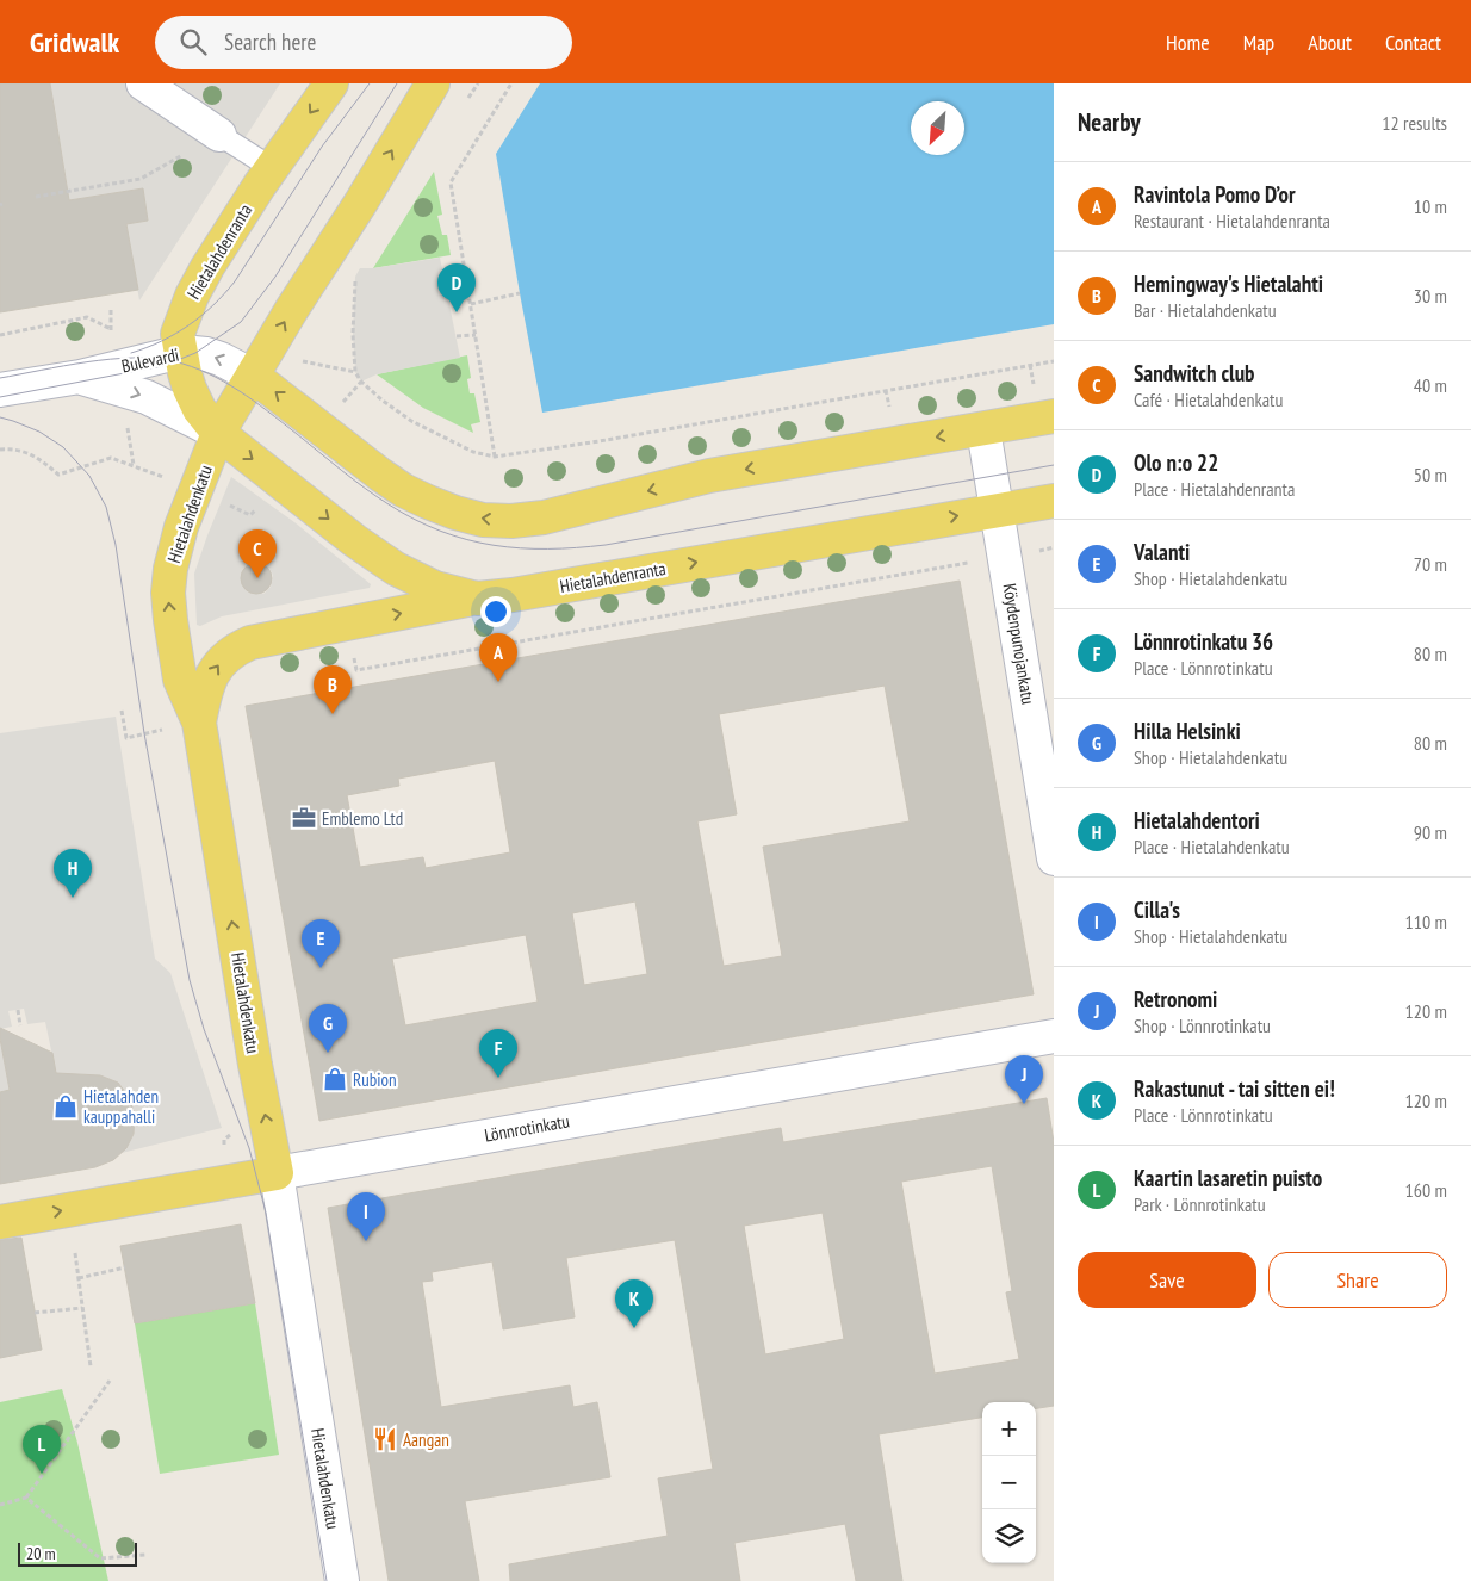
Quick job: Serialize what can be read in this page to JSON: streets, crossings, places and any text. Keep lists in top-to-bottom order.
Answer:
{
  "streets": {
    "main road": ["Hietalahdenranta", "Hietalahdenkatu", "Lönnrotinkatu"],
    "street": ["Bulevardi", "Köydenpunojankatu"]
  },
  "crossings": [
    ["Hietalahdenranta", "Bulevardi"],
    ["Hietalahdenranta", "Hietalahdenkatu"],
    ["Hietalahdenranta", "Köydenpunojankatu"],
    ["Bulevardi", "Hietalahdenkatu"],
    ["Hietalahdenkatu", "Lönnrotinkatu"]
  ],
  "one_way": ["Hietalahdenkatu"],
  "places": {
    "office": ["Emblemo Ltd"],
    "shop": ["Rubion", "Hietalahden kauppahalli"],
    "restaurant": ["Aangan"]
  },
  "scale_bar": "20 m",
  "north": "bottom left",
  "page": {
    "header": "Gridwalk",
    "search": "Search here",
    "nav": [
      "Home",
      "Map",
      "About",
      "Contact"
    ],
    "heading": ["Nearby", "12 results"],
    "list": [
      {
        "mark": "A",
        "name": "Ravintola Pomo D’or",
        "note": "Restaurant · Hietalahdenranta",
        "value": "10 m"
      },
      {
        "mark": "B",
        "name": "Hemingway's Hietalahti",
        "note": "Bar · Hietalahdenkatu",
        "value": "30 m"
      },
      {
        "mark": "C",
        "name": "Sandwitch club",
        "note": "Café · Hietalahdenkatu",
        "value": "40 m"
      },
      {
        "mark": "D",
        "name": "Olo n:o 22",
        "note": "Place · Hietalahdenranta",
        "value": "50 m"
      },
      {
        "mark": "E",
        "name": "Valanti",
        "note": "Shop · Hietalahdenkatu",
        "value": "70 m"
      },
      {
        "mark": "F",
        "name": "Lönnrotinkatu 36",
        "note": "Place · Lönnrotinkatu",
        "value": "80 m"
      },
      {
        "mark": "G",
        "name": "Hilla Helsinki",
        "note": "Shop · Hietalahdenkatu",
        "value": "80 m"
      },
      {
        "mark": "H",
        "name": "Hietalahdentori",
        "note": "Place · Hietalahdenkatu",
        "value": "90 m"
      },
      {
        "mark": "I",
        "name": "Cilla's",
        "note": "Shop · Hietalahdenkatu",
        "value": "110 m"
      },
      {
        "mark": "J",
        "name": "Retronomi",
        "note": "Shop · Lönnrotinkatu",
        "value": "120 m"
      },
      {
        "mark": "K",
        "name": "Rakastunut - tai sitten ei!",
        "note": "Place · Lönnrotinkatu",
        "value": "120 m"
      },
      {
        "mark": "L",
        "name": "Kaartin lasaretin puisto",
        "note": "Park · Lönnrotinkatu",
        "value": "160 m"
      }
    ],
    "pins": [
      "D",
      "C",
      "A",
      "B",
      "H",
      "E",
      "G",
      "F",
      "J",
      "I",
      "K",
      "L"
    ],
    "buttons": ["Save", "Share"],
    "map_buttons": ["+", "−"],
    "scale": "20 m"
  }
}
